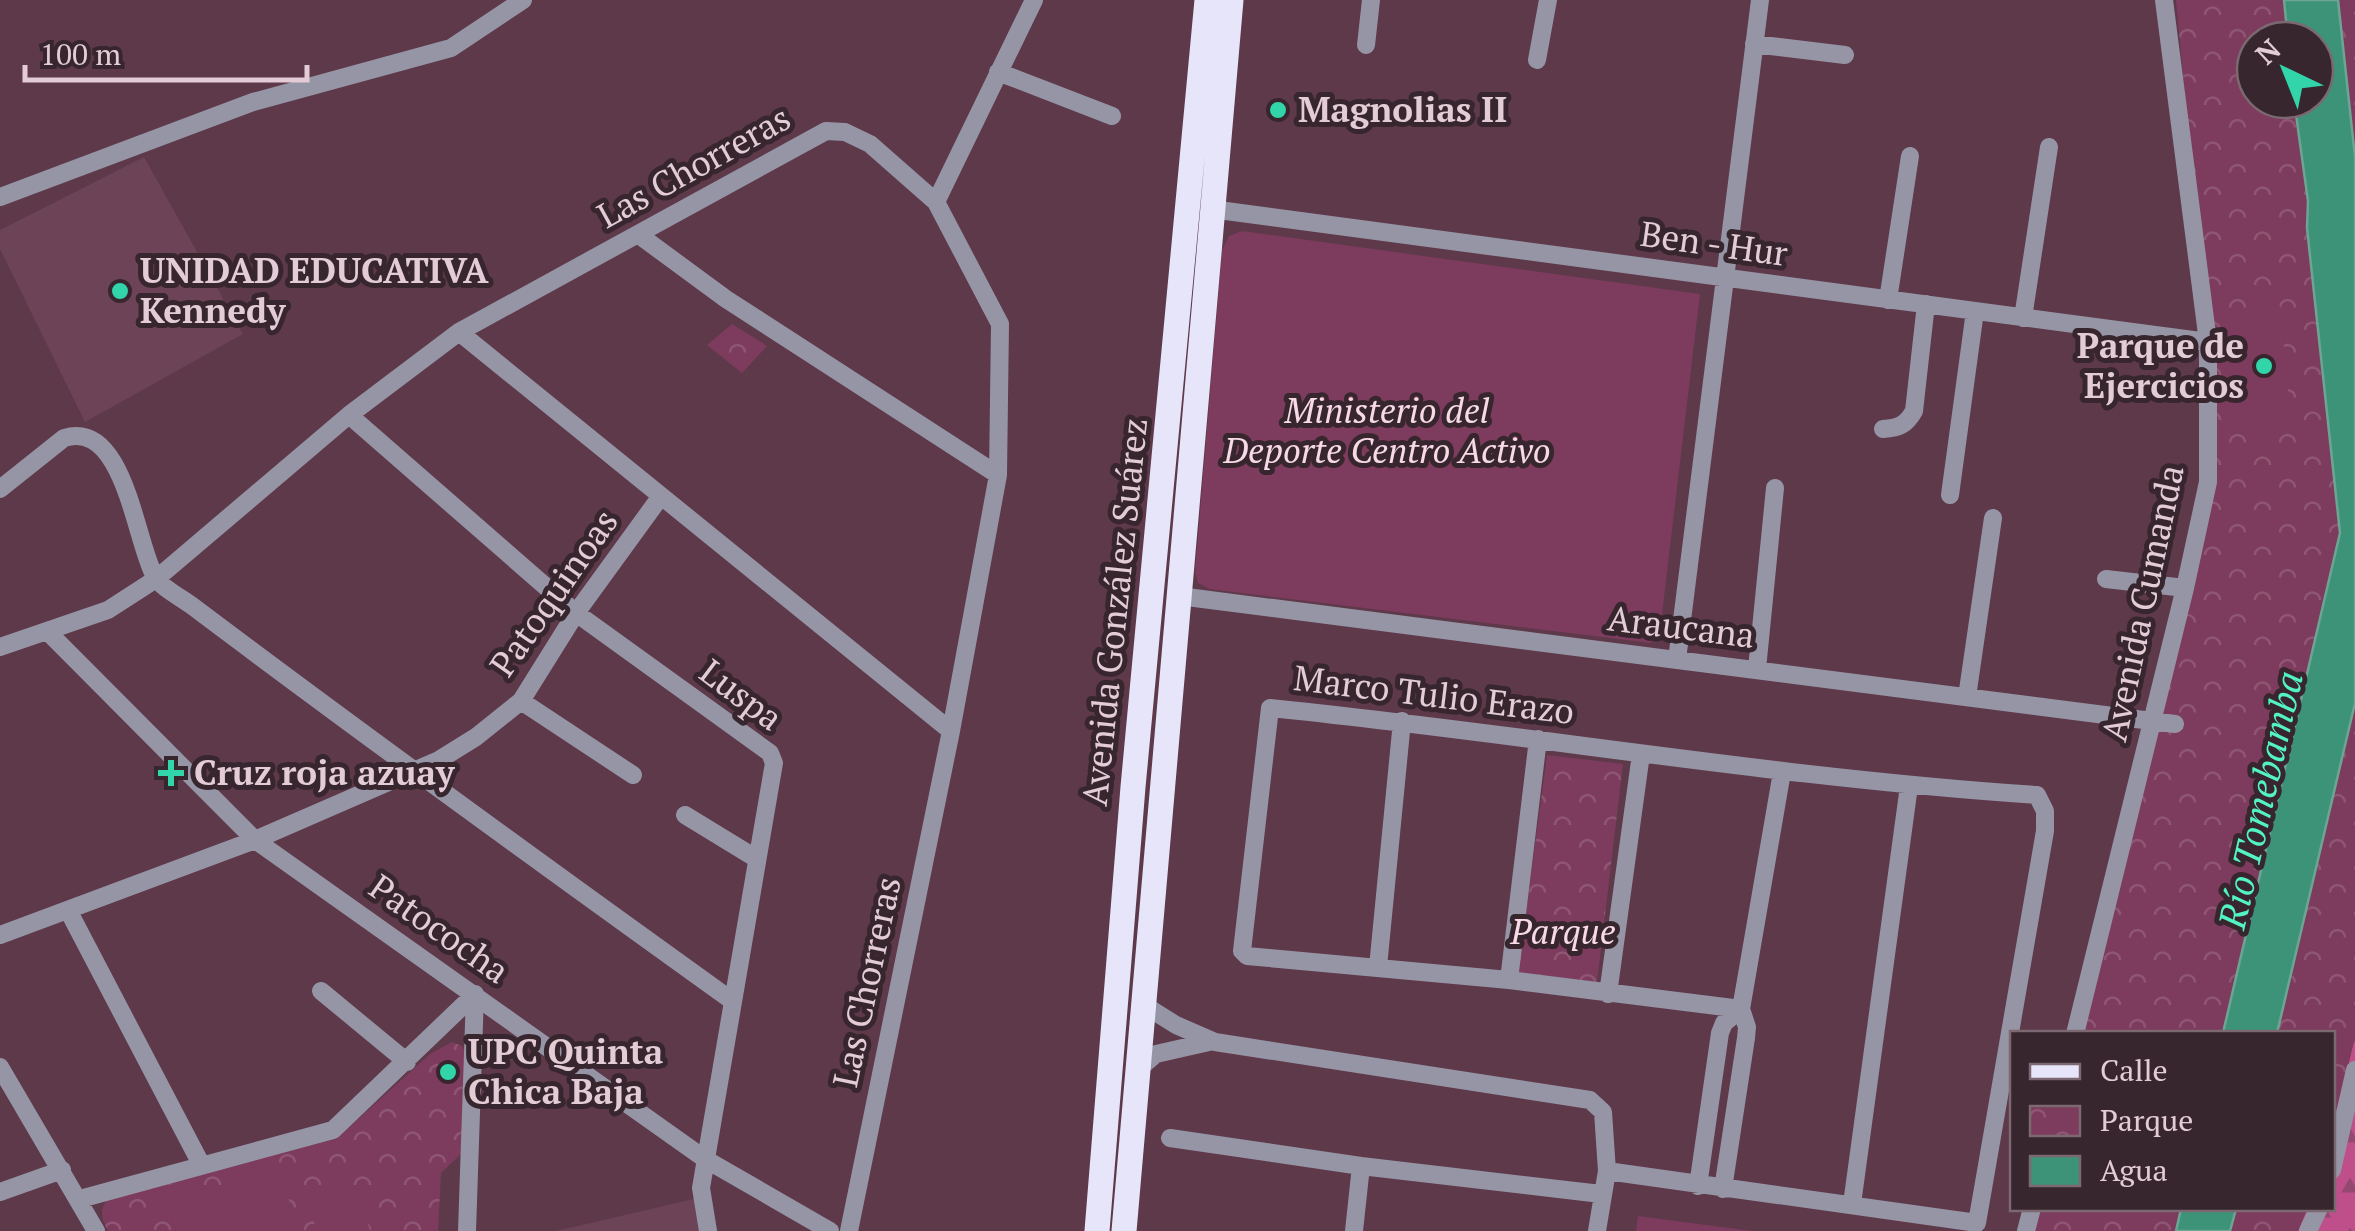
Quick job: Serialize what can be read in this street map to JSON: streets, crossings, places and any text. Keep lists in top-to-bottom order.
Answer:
{
  "streets": {
    "main road": ["Avenida González Suárez"],
    "street": [
      "Las Chorreras",
      "Ben - Hur",
      "Patoquinoas",
      "Avenida Cumanda",
      "Araucana",
      "Luspa",
      "Marco Tulio Erazo",
      "Patococha"
    ]
  },
  "crossings": [
    ["Las Chorreras", "Luspa"],
    ["Las Chorreras", "Patococha"],
    ["Ben - Hur", "Avenida Cumanda"],
    ["Ben - Hur", "Avenida González Suárez"],
    ["Patoquinoas", "Luspa"],
    ["Patoquinoas", "Patococha"],
    ["Avenida Cumanda", "Araucana"],
    ["Avenida González Suárez", "Araucana"],
    ["Luspa", "Patococha"]
  ],
  "water": ["Río Tomebamba"],
  "parks": ["Ministerio del Deporte Centro Activo", "Parque"],
  "places": {
    "other": [
      "Magnolias II",
      "UNIDAD EDUCATIVA Kennedy",
      "Parque de Ejercicios",
      "UPC Quinta Chica Baja"
    ],
    "health": ["Cruz roja azuay"]
  },
  "legend": ["Calle", "Parque", "Agua"],
  "scale_bar": "100 m",
  "north": "top left"
}
